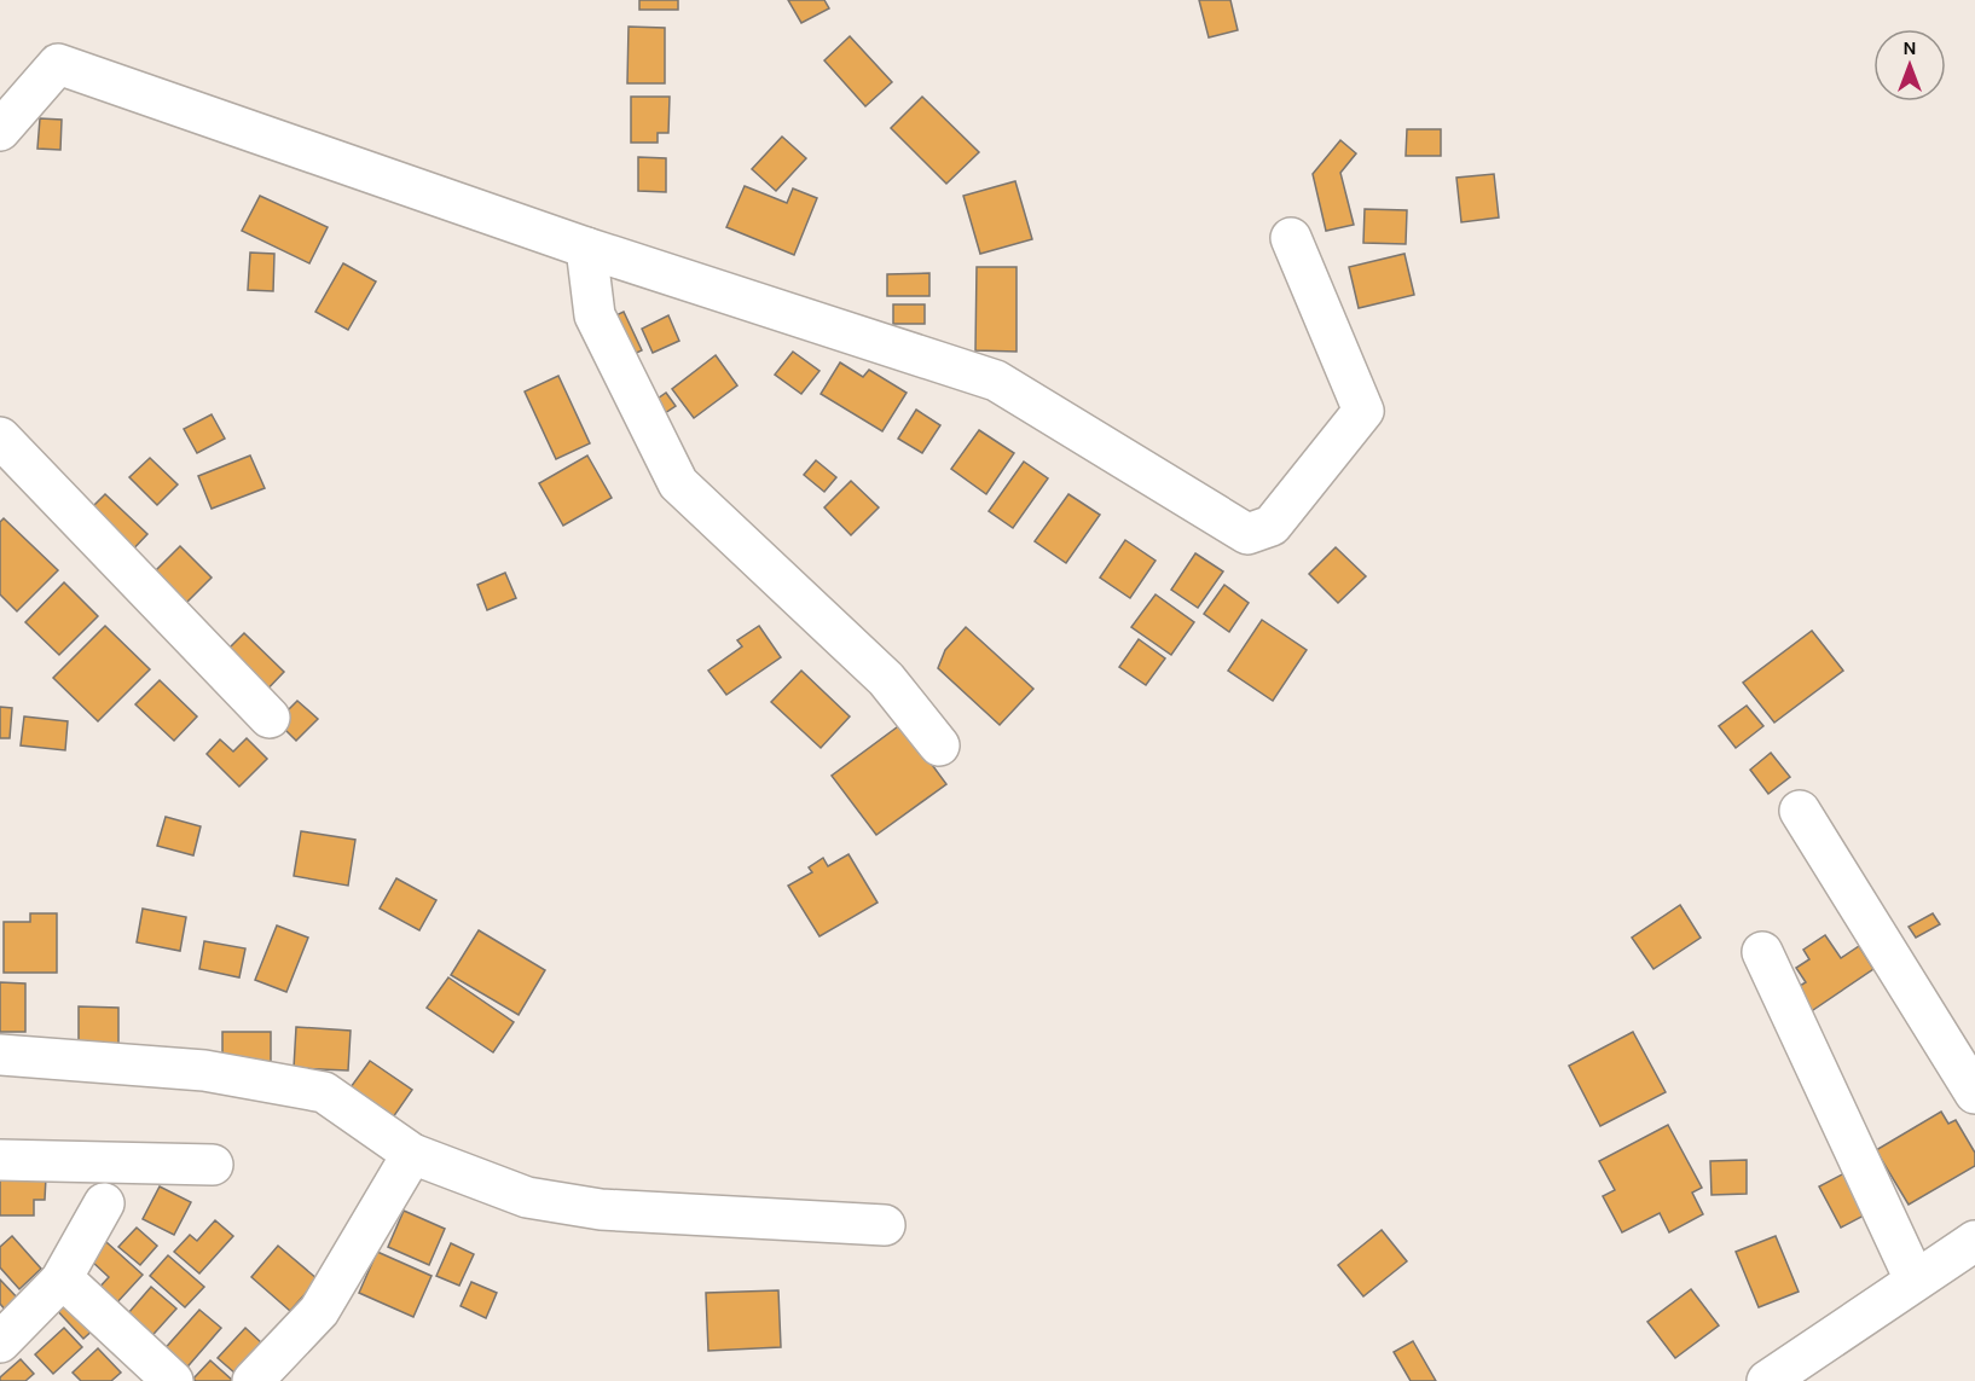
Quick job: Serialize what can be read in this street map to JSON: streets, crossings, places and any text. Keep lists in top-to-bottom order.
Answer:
{
  "north": "top"
}
